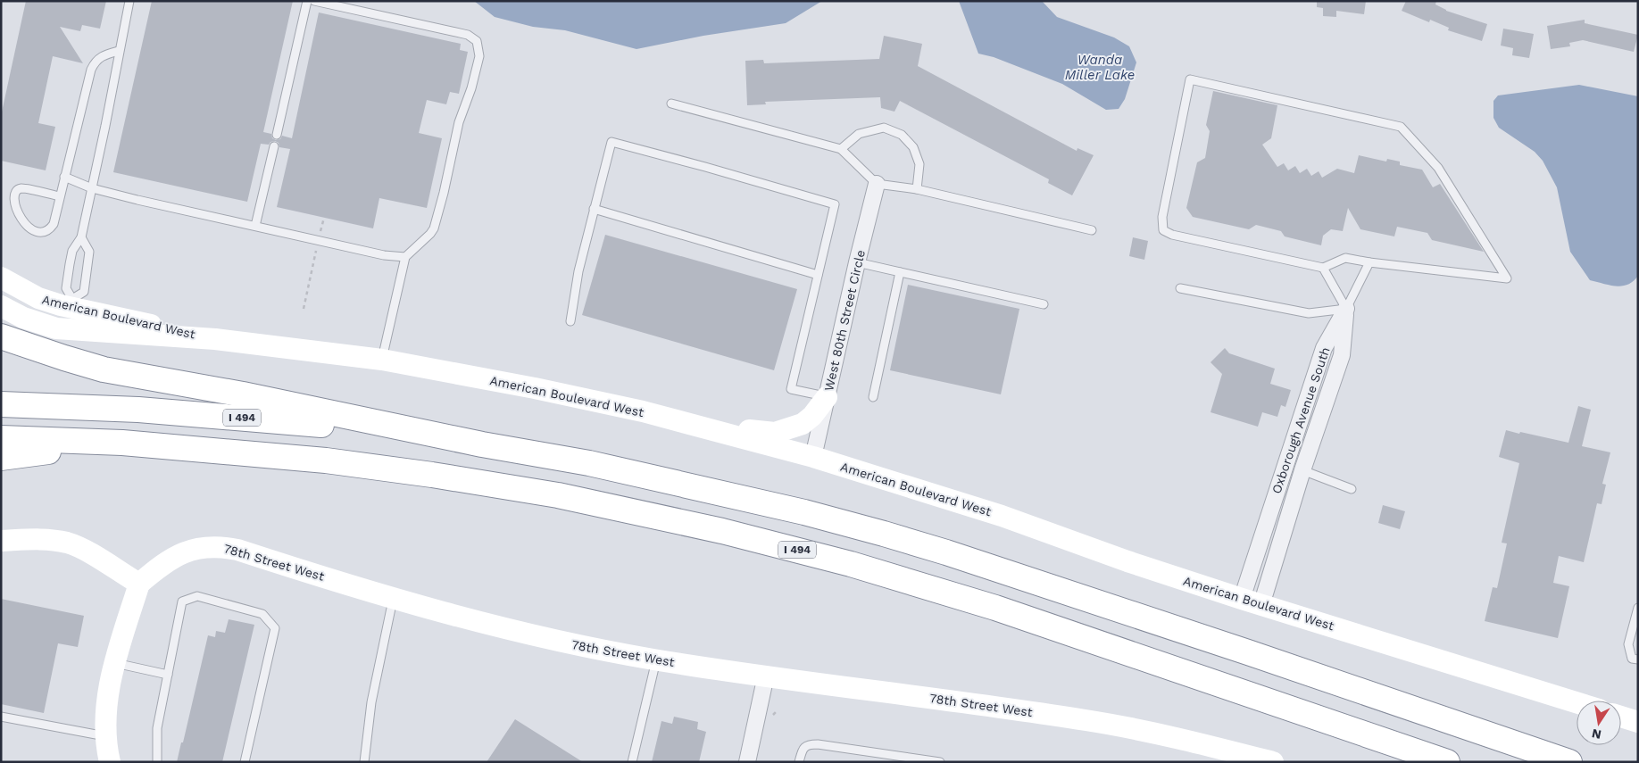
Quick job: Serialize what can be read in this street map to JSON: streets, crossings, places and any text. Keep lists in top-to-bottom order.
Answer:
{
  "streets": {
    "highway": ["I 494"],
    "street": [
      "American Boulevard West",
      "West 80th Street Circle",
      "Oxborough Avenue South",
      "78th Street West"
    ]
  },
  "crossings": [
    ["American Boulevard West", "West 80th Street Circle"],
    ["American Boulevard West", "Oxborough Avenue South"]
  ],
  "water": ["Wanda Miller Lake"],
  "north": "bottom"
}
